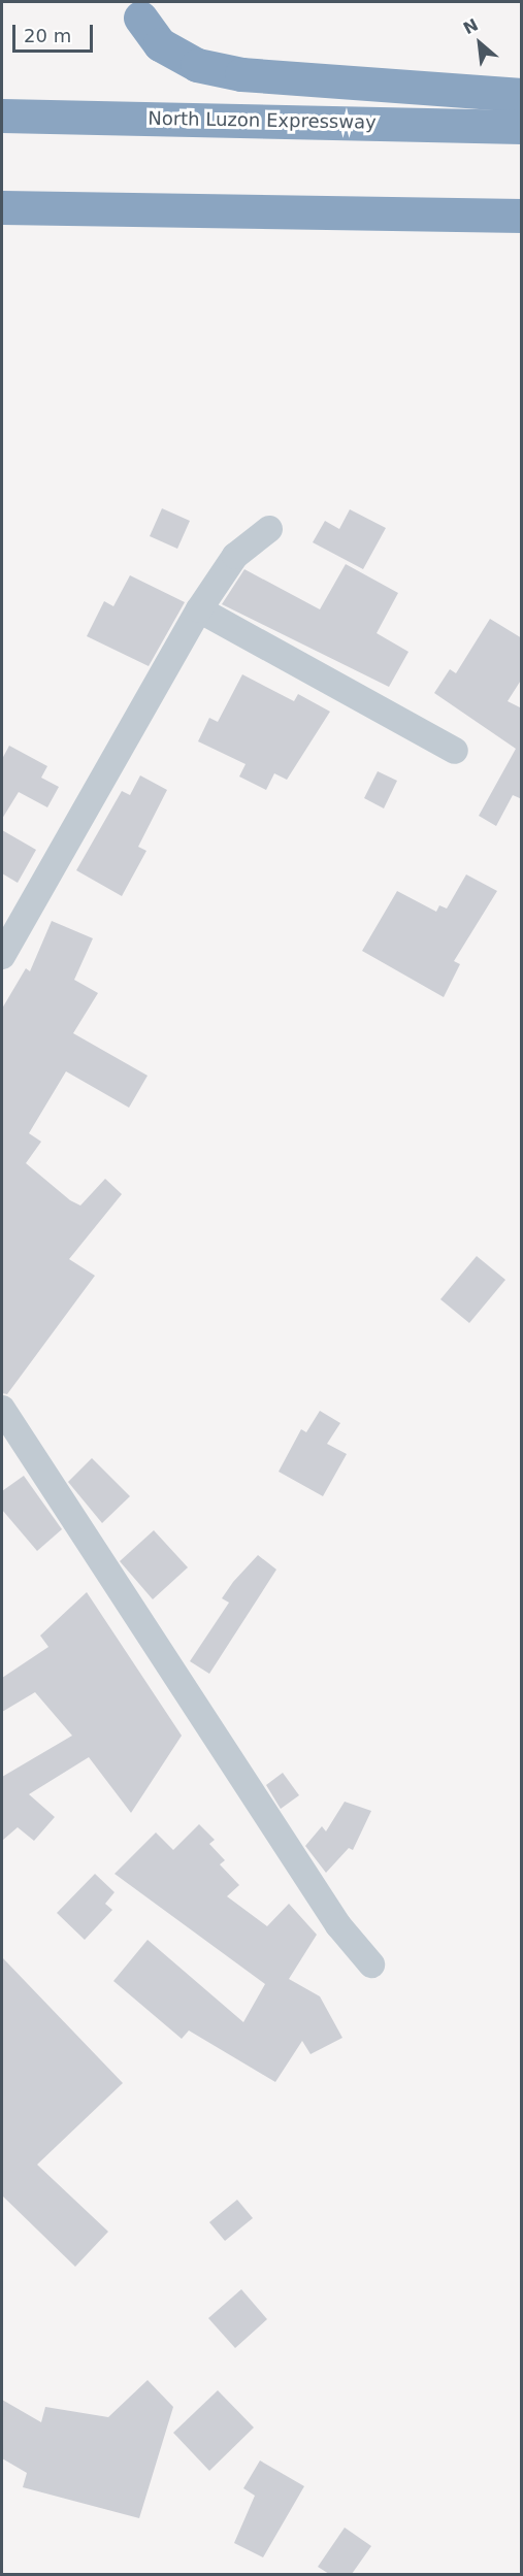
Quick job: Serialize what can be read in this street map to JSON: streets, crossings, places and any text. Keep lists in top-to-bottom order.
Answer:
{
  "streets": {
    "highway": ["North Luzon Expressway"]
  },
  "scale_bar": "20 m",
  "north": "top left"
}
